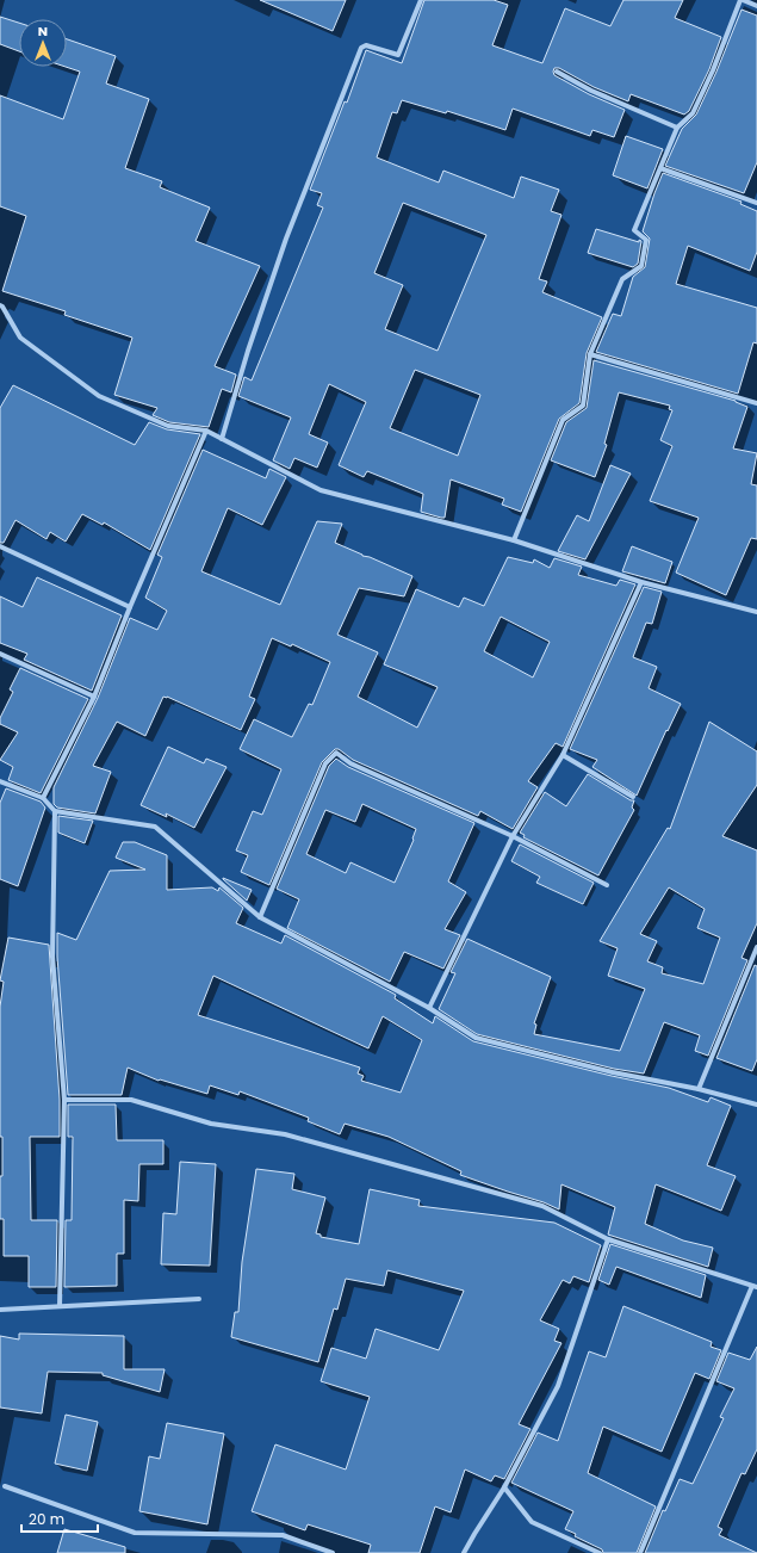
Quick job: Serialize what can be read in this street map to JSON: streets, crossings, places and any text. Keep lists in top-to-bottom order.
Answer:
{
  "scale_bar": "20 m",
  "north": "top"
}
